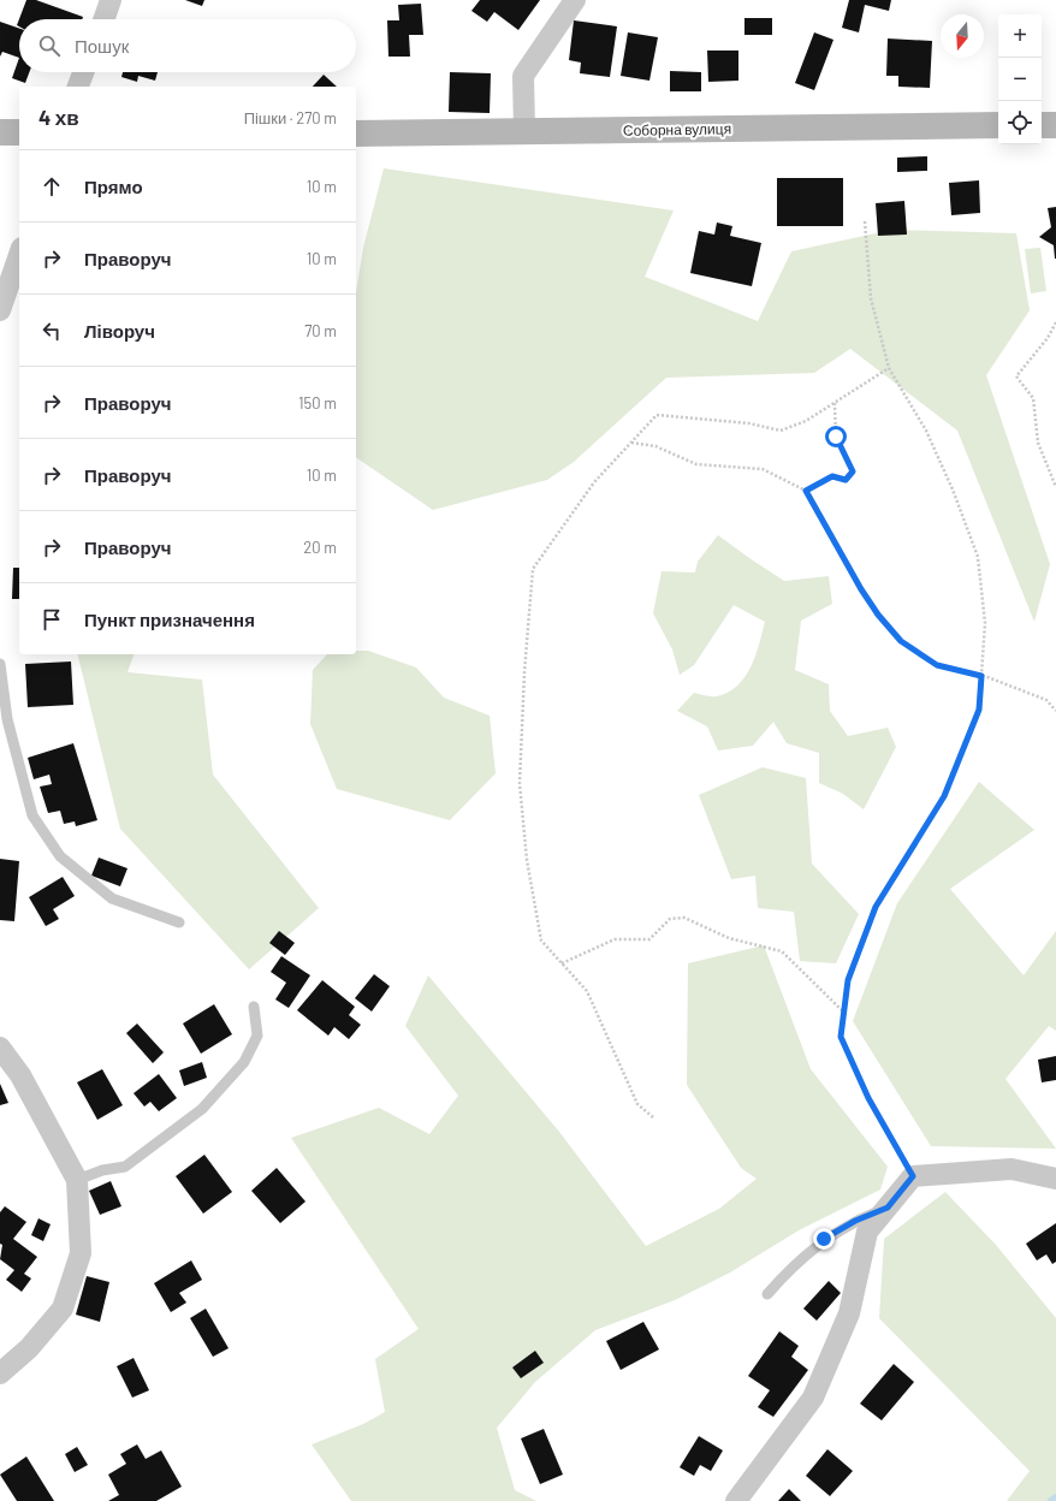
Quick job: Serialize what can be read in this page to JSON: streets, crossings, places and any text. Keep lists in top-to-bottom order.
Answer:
{
  "streets": {
    "main road": ["Соборна вулиця"]
  },
  "north": "bottom",
  "page": {
    "map_buttons": ["+", "−"],
    "search": "Пошук",
    "heading": ["4 хв", "Пішки · 270 m"],
    "list": [
      ["Прямо", "10 m"],
      ["Праворуч", "10 m"],
      ["Ліворуч", "70 m"],
      ["Праворуч", "150 m"],
      ["Праворуч", "10 m"],
      ["Праворуч", "20 m"],
      "Пункт призначення"
    ]
  }
}
